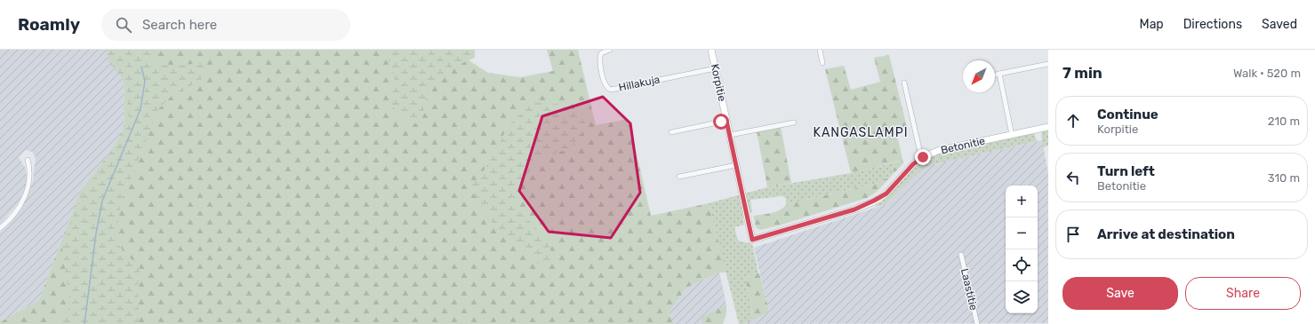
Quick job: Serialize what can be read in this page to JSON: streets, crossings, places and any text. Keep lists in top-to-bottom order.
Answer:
{
  "streets": {
    "street": [
      "Korpitie",
      "Hillakuja",
      "Betonitie",
      "Laastitie"
    ]
  },
  "crossings": [
    ["Korpitie", "Hillakuja"],
    ["Korpitie", "Betonitie"]
  ],
  "districts": ["KANGASLAMPI"],
  "north": "bottom left",
  "page": {
    "header": "Roamly",
    "search": "Search here",
    "nav": ["Map", "Directions", "Saved"],
    "heading": ["7 min", "Walk · 520 m"],
    "list": [
      ["Continue", "Korpitie", "210 m"],
      ["Turn left", "Betonitie", "310 m"],
      "Arrive at destination"
    ],
    "map_buttons": ["+", "−"],
    "buttons": ["Save", "Share"]
  }
}
